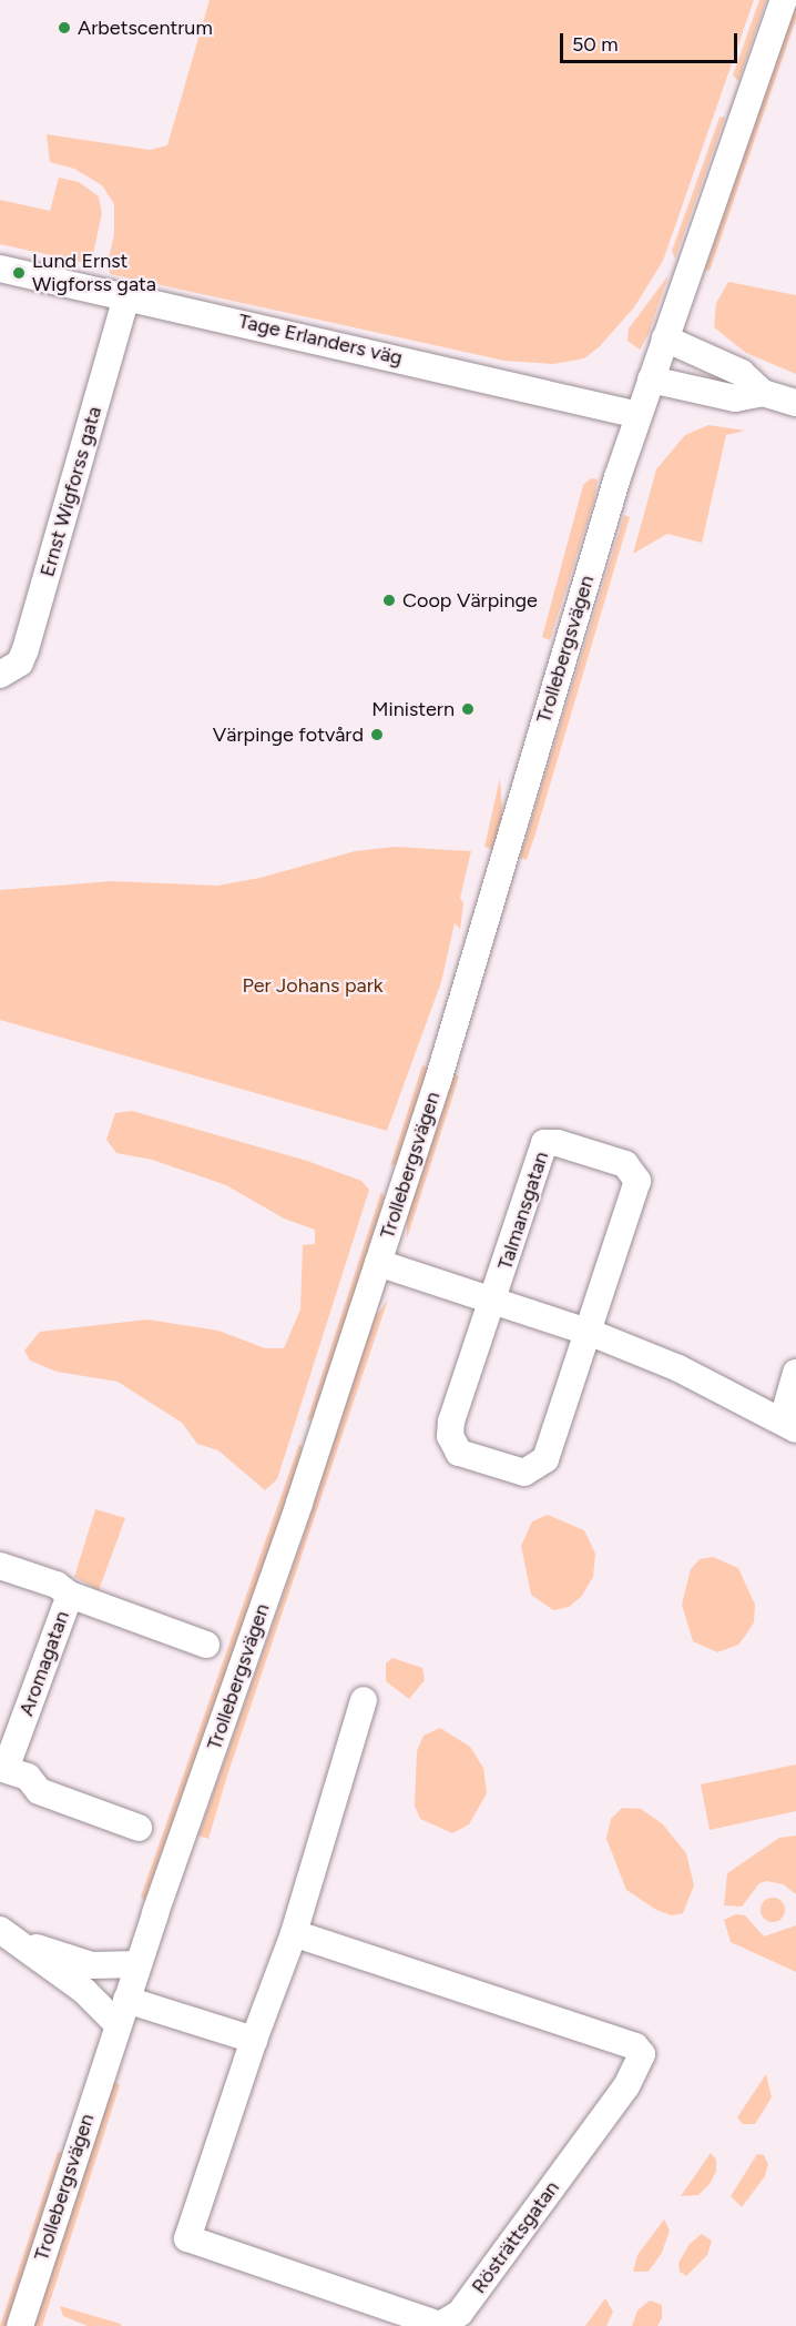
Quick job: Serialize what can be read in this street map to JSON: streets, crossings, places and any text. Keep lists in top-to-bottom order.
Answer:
{
  "streets": {
    "street": [
      "Tage Erlanders väg",
      "Ernst Wigforss gata",
      "Trollebergsvägen",
      "Talmansgatan",
      "Aromagatan",
      "Rösträttsgatan"
    ]
  },
  "crossings": [
    ["Tage Erlanders väg", "Ernst Wigforss gata"],
    ["Tage Erlanders väg", "Trollebergsvägen"]
  ],
  "parks": ["Per Johans park"],
  "places": [
    "Arbetscentrum",
    "Lund Ernst Wigforss gata",
    "Coop Värpinge",
    "Ministern",
    "Värpinge fotvård"
  ],
  "scale_bar": "50 m"
}
